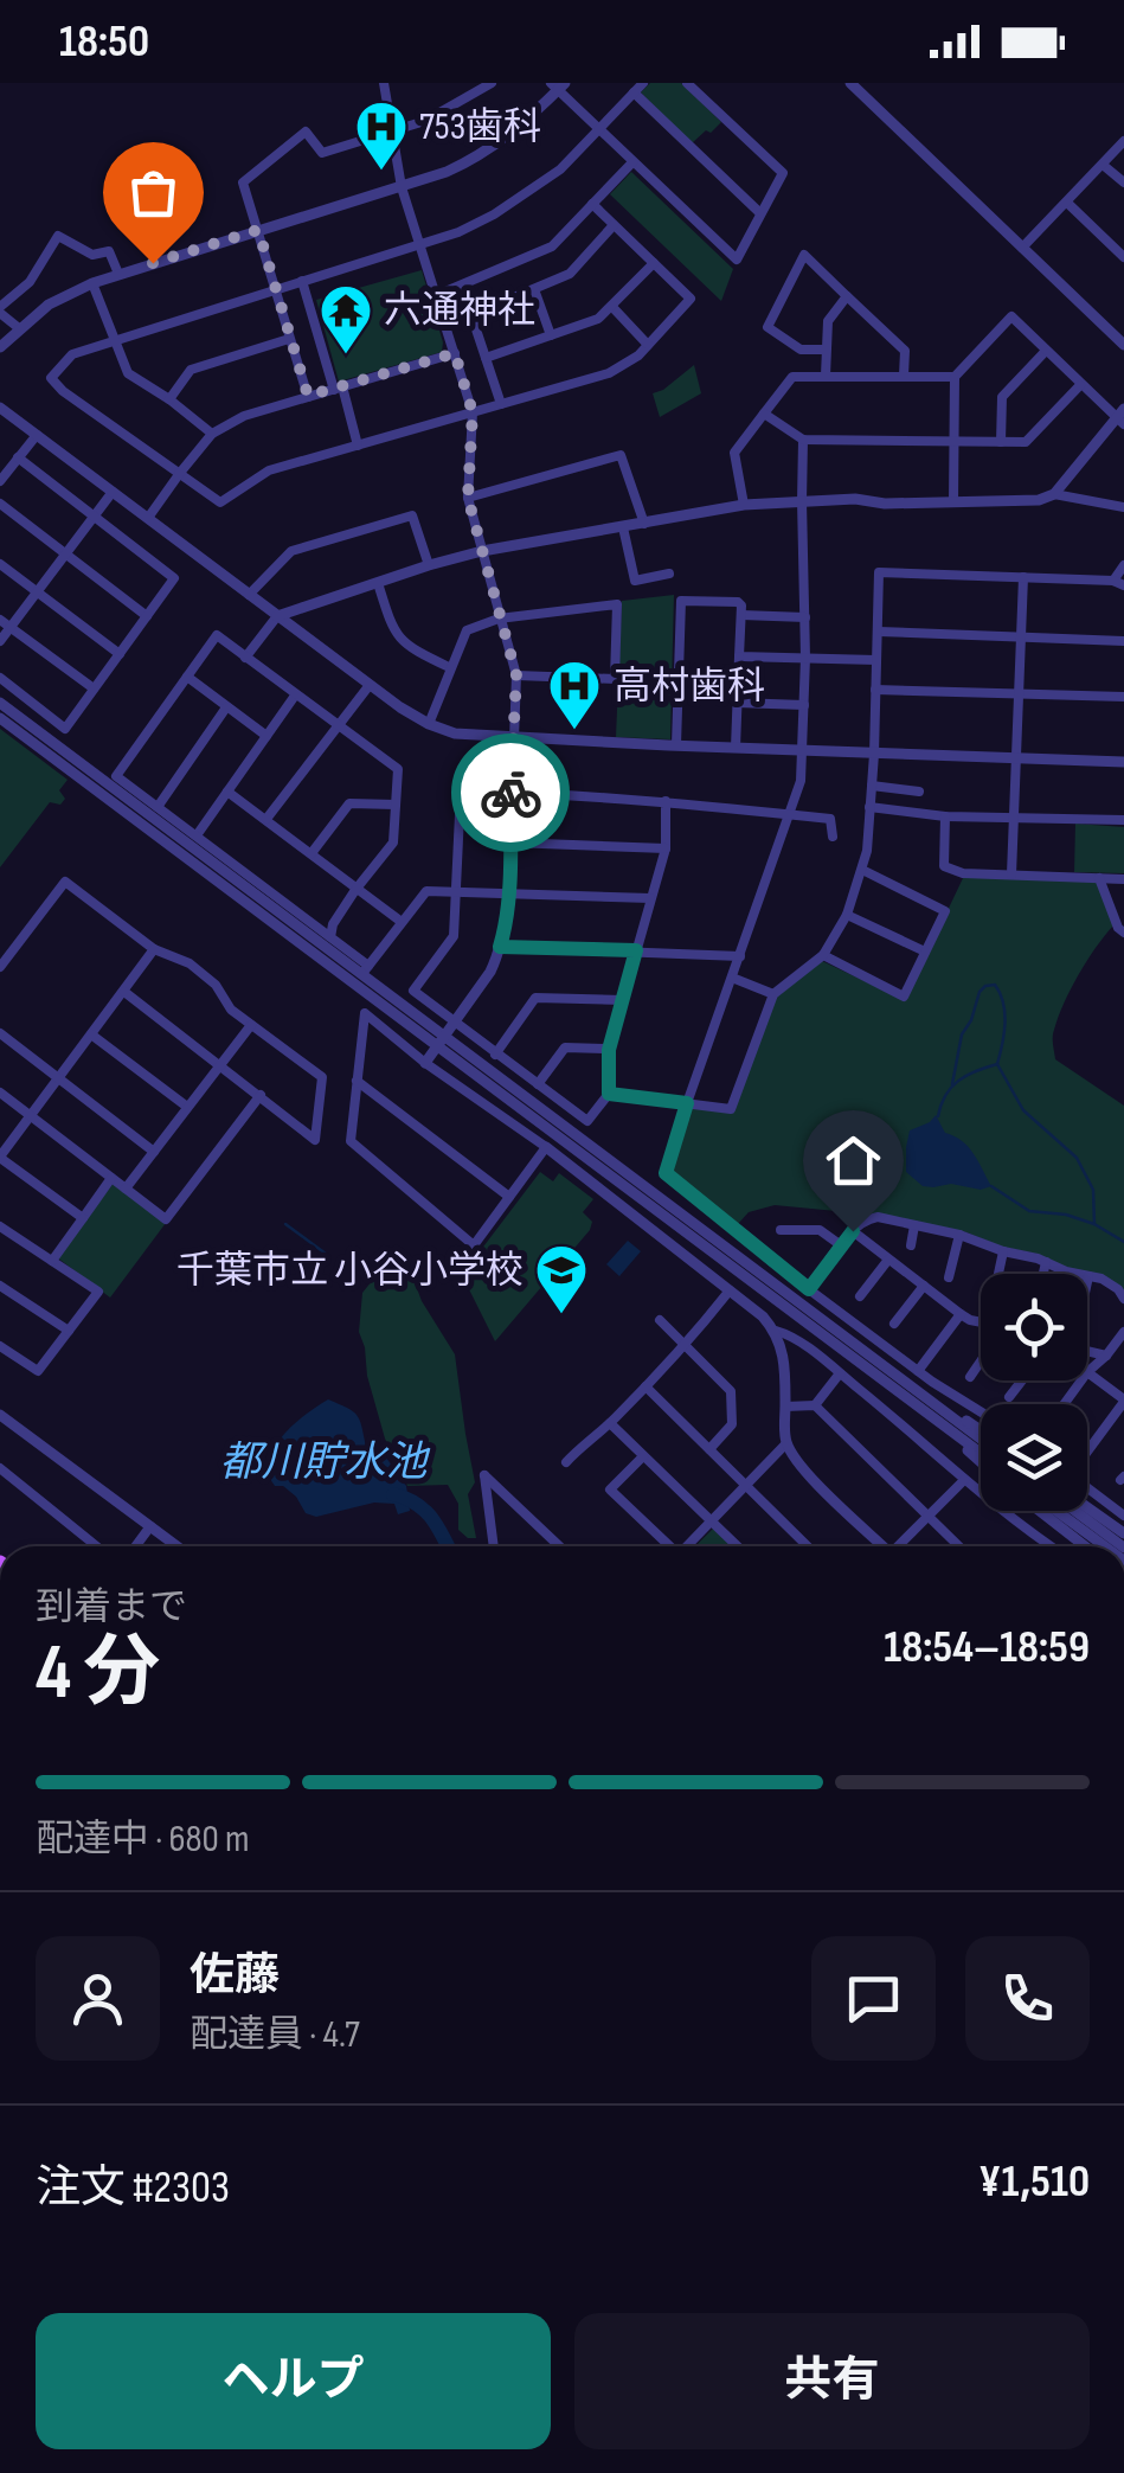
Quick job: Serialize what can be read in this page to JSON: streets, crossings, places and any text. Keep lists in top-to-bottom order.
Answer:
{
  "water": ["都川貯水池"],
  "places": {
    "hospital": ["753歯科", "高村歯科"],
    "temple": ["六通神社"],
    "school or university": ["千葉市立 小谷小学校"]
  },
  "page": {
    "status": "18:50",
    "heading": ["4 分", "到着まで", "18:54–18:59"],
    "panel": [
      "佐藤",
      "配達員 · 4.7",
      "注文 #2303",
      "¥1,510"
    ],
    "bar": "配達中 · 680 m",
    "buttons": ["ヘルプ", "共有"]
  }
}
